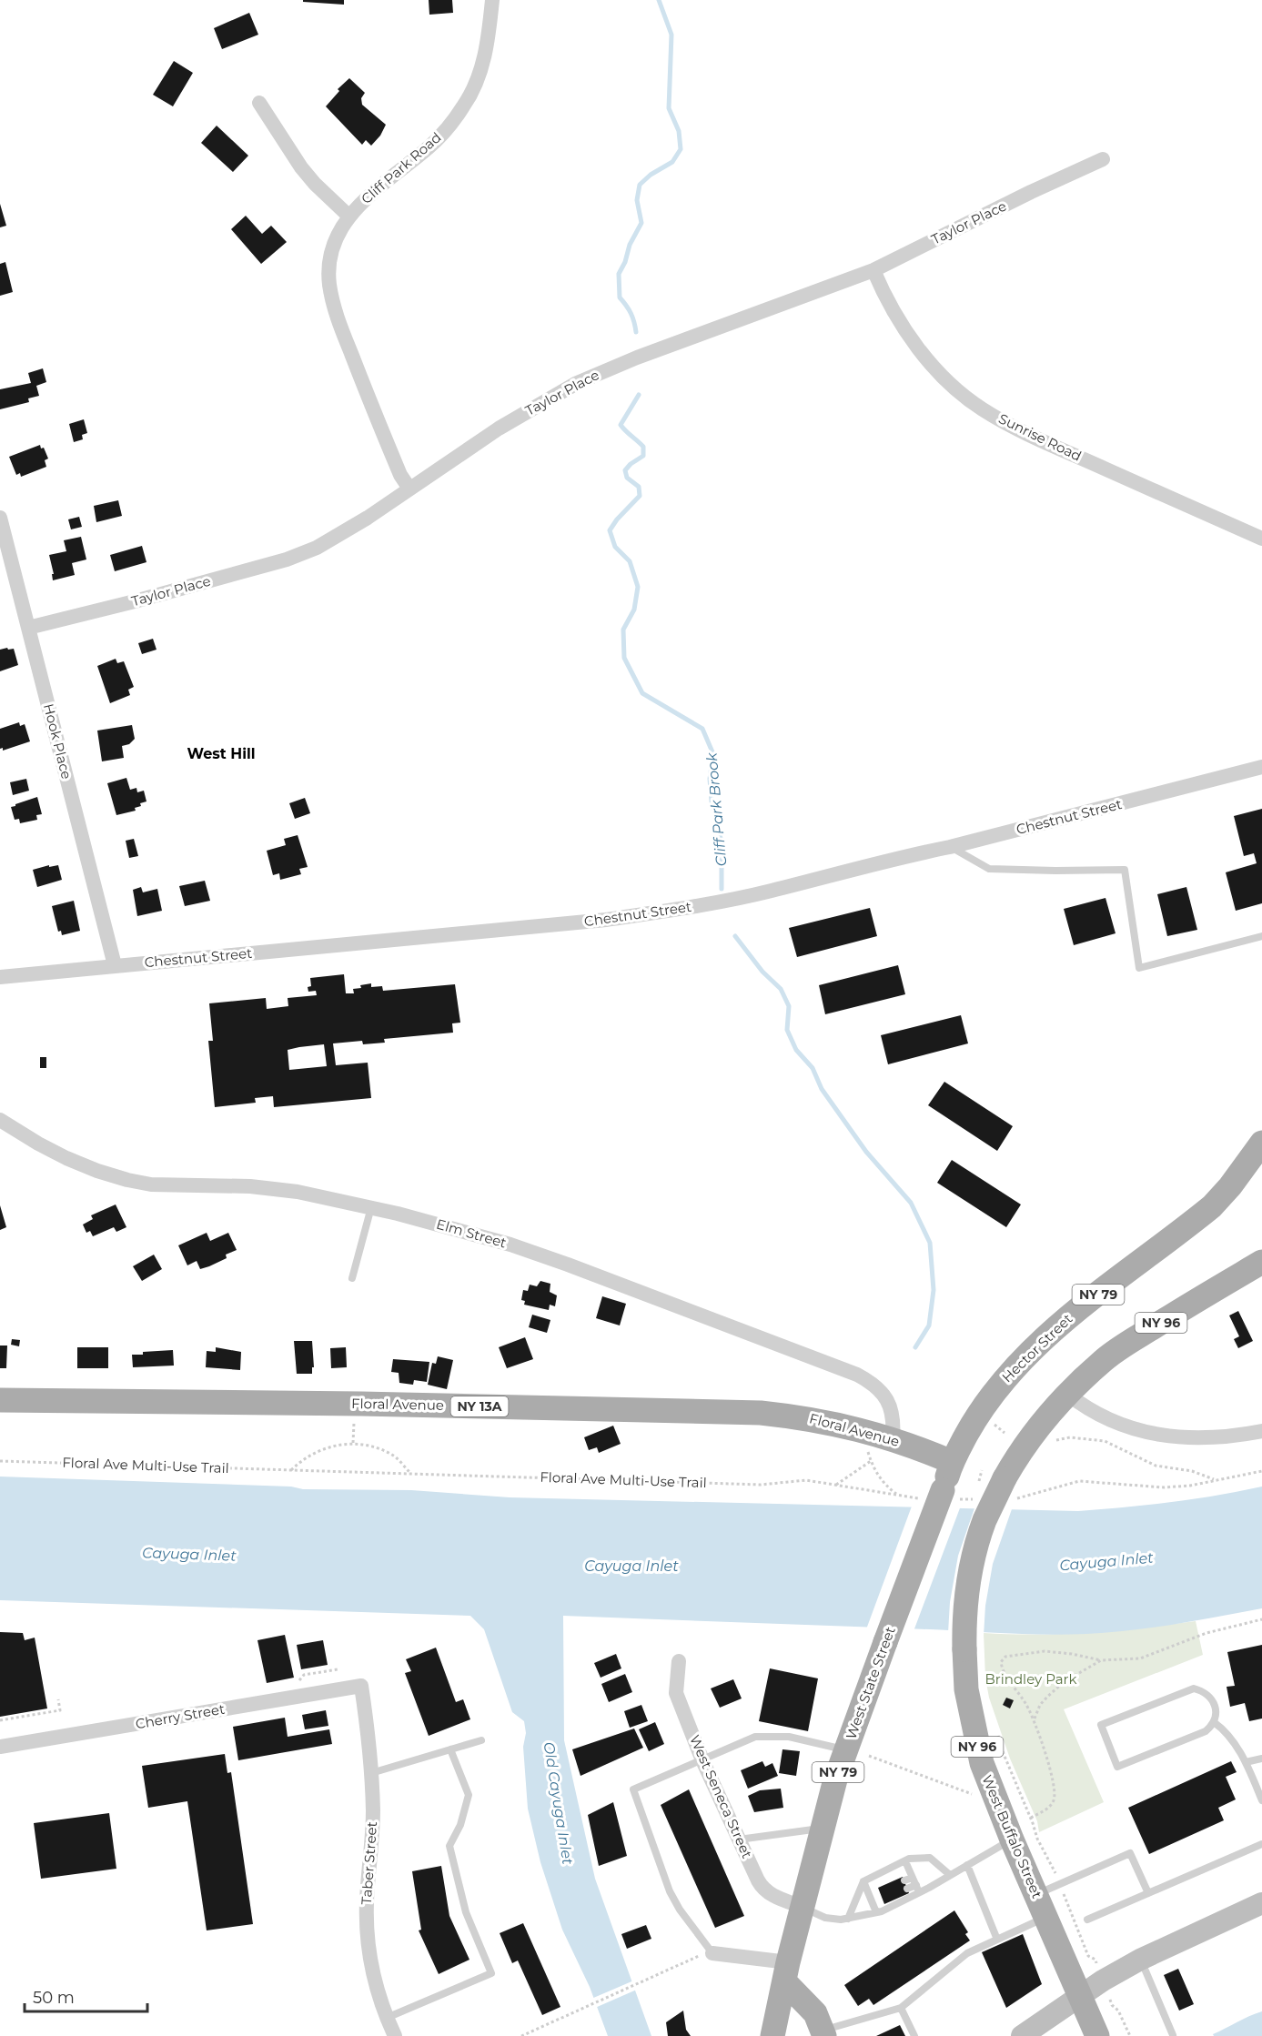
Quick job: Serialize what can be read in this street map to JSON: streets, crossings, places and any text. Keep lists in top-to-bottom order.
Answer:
{
  "streets": {
    "main road": [
      "NY 79",
      "NY 96",
      "Hector Street",
      "Floral Avenue",
      "NY 13A",
      "West State Street",
      "West Buffalo Street"
    ],
    "street": [
      "Cliff Park Road",
      "Taylor Place",
      "Sunrise Road",
      "Hook Place",
      "Chestnut Street",
      "Elm Street",
      "Cherry Street",
      "West Seneca Street",
      "Taber Street"
    ],
    "path": ["Floral Ave Multi-Use Trail"]
  },
  "crossings": [
    ["Cliff Park Road", "Taylor Place"],
    ["Taylor Place", "Sunrise Road"],
    ["Taylor Place", "Hook Place"],
    ["Hook Place", "Chestnut Street"],
    ["Elm Street", "Floral Avenue"],
    ["NY 96", "West Buffalo Street"],
    ["Hector Street", "Floral Avenue"],
    ["Hector Street", "West State Street"],
    ["Floral Avenue", "West State Street"],
    ["Floral Ave Multi-Use Trail", "West State Street"],
    ["West State Street", "West Seneca Street"],
    ["Cherry Street", "Taber Street"]
  ],
  "districts": ["West Hill"],
  "water": ["Cliff Park Brook", "Cayuga Inlet", "Old Cayuga Inlet"],
  "parks": ["Brindley Park"],
  "scale_bar": "50 m"
}
